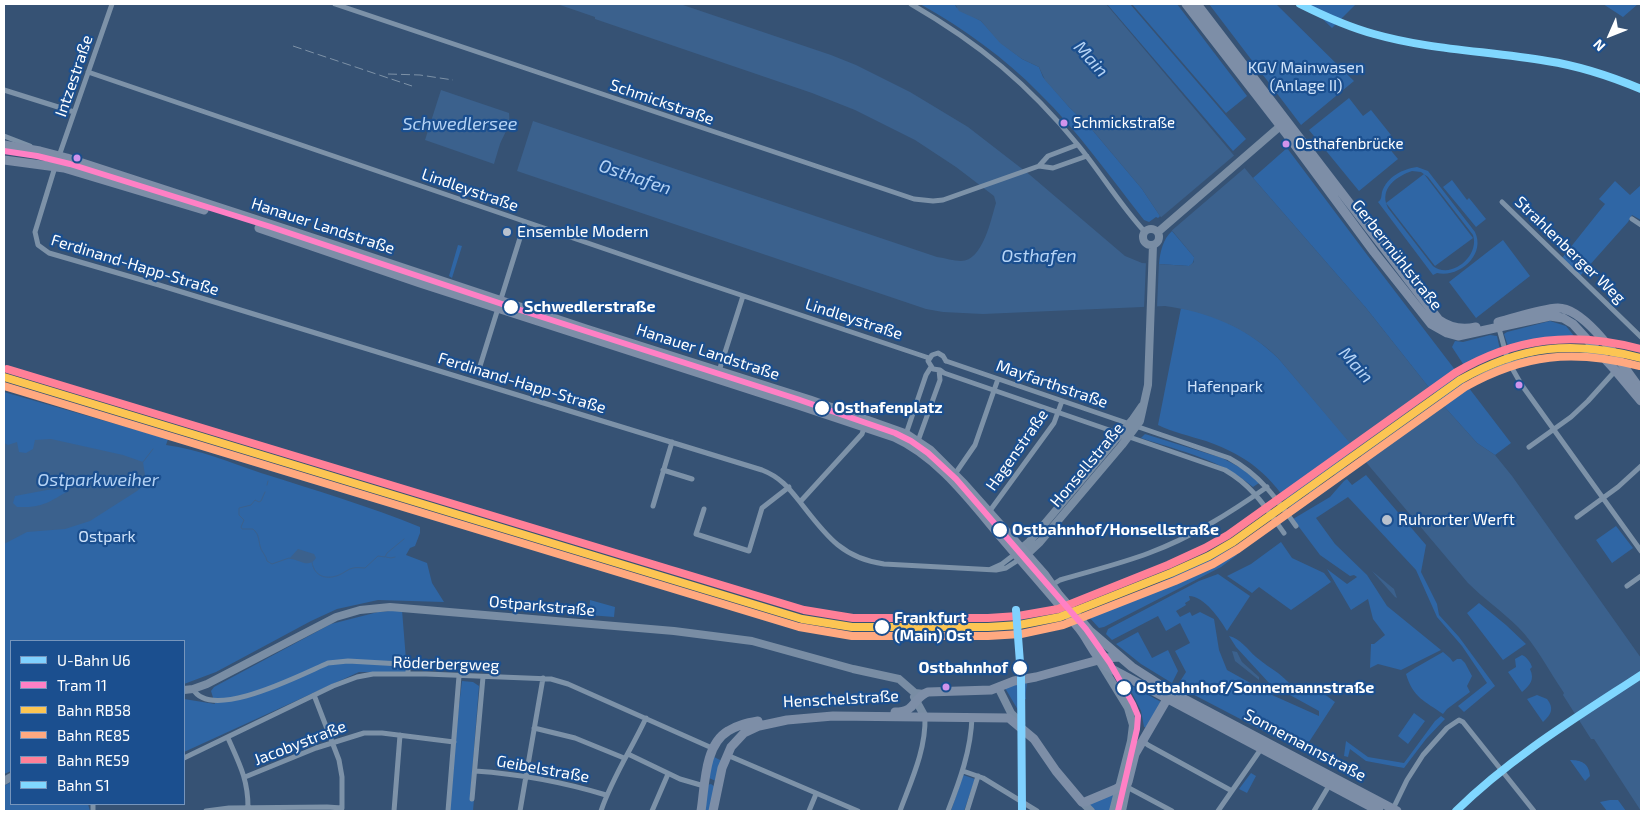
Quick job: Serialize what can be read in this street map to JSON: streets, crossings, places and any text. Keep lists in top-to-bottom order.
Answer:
{
  "streets": {
    "main road": [
      "Hanauer Landstraße",
      "Gerbermühlstraße",
      "Henschelstraße",
      "Sonnemannstraße"
    ],
    "street": [
      "Intzestraße",
      "Schmickstraße",
      "Lindleystraße",
      "Strahlenberger Weg",
      "Ferdinand-Happ-Straße",
      "Mayfarthstraße",
      "Hagenstraße",
      "Honsellstraße",
      "Ostparkstraße",
      "Röderbergweg",
      "Jacobystraße",
      "Geibelstraße"
    ]
  },
  "crossings": [
    ["Intzestraße", "Lindleystraße"],
    ["Intzestraße", "Hanauer Landstraße"],
    ["Lindleystraße", "Mayfarthstraße"],
    ["Hanauer Landstraße", "Ferdinand-Happ-Straße"],
    ["Hanauer Landstraße", "Hagenstraße"],
    ["Hanauer Landstraße", "Honsellstraße"],
    ["Hanauer Landstraße", "Sonnemannstraße"],
    ["Ferdinand-Happ-Straße", "Honsellstraße"],
    ["Mayfarthstraße", "Hagenstraße"],
    ["Mayfarthstraße", "Honsellstraße"],
    ["Ostparkstraße", "Henschelstraße"],
    ["Röderbergweg", "Henschelstraße"]
  ],
  "water": [
    "Main",
    "Schwedlersee",
    "Osthafen",
    "Ostparkweiher"
  ],
  "parks": ["KGV Mainwasen (Anlage II)", "Hafenpark", "Ostpark"],
  "places": [
    "Schmickstraße",
    "Osthafenbrücke",
    "Ensemble Modern",
    "Schwedlerstraße",
    "Osthafenplatz",
    "Ruhrorter Werft",
    "Ostbahnhof/Honsellstraße",
    "Frankfurt (Main) Ost",
    "Ostbahnhof",
    "Ostbahnhof/Sonnemannstraße"
  ],
  "lines": [
    "rail line S1",
    "tram line 11",
    "rail line RE59",
    "rail line RB58",
    "rail line RE85",
    "metro line U6"
  ],
  "legend": [
    "U-Bahn U6",
    "Tram 11",
    "Bahn RB58",
    "Bahn RE85",
    "Bahn RE59",
    "Bahn S1"
  ],
  "north": "bottom left"
}
